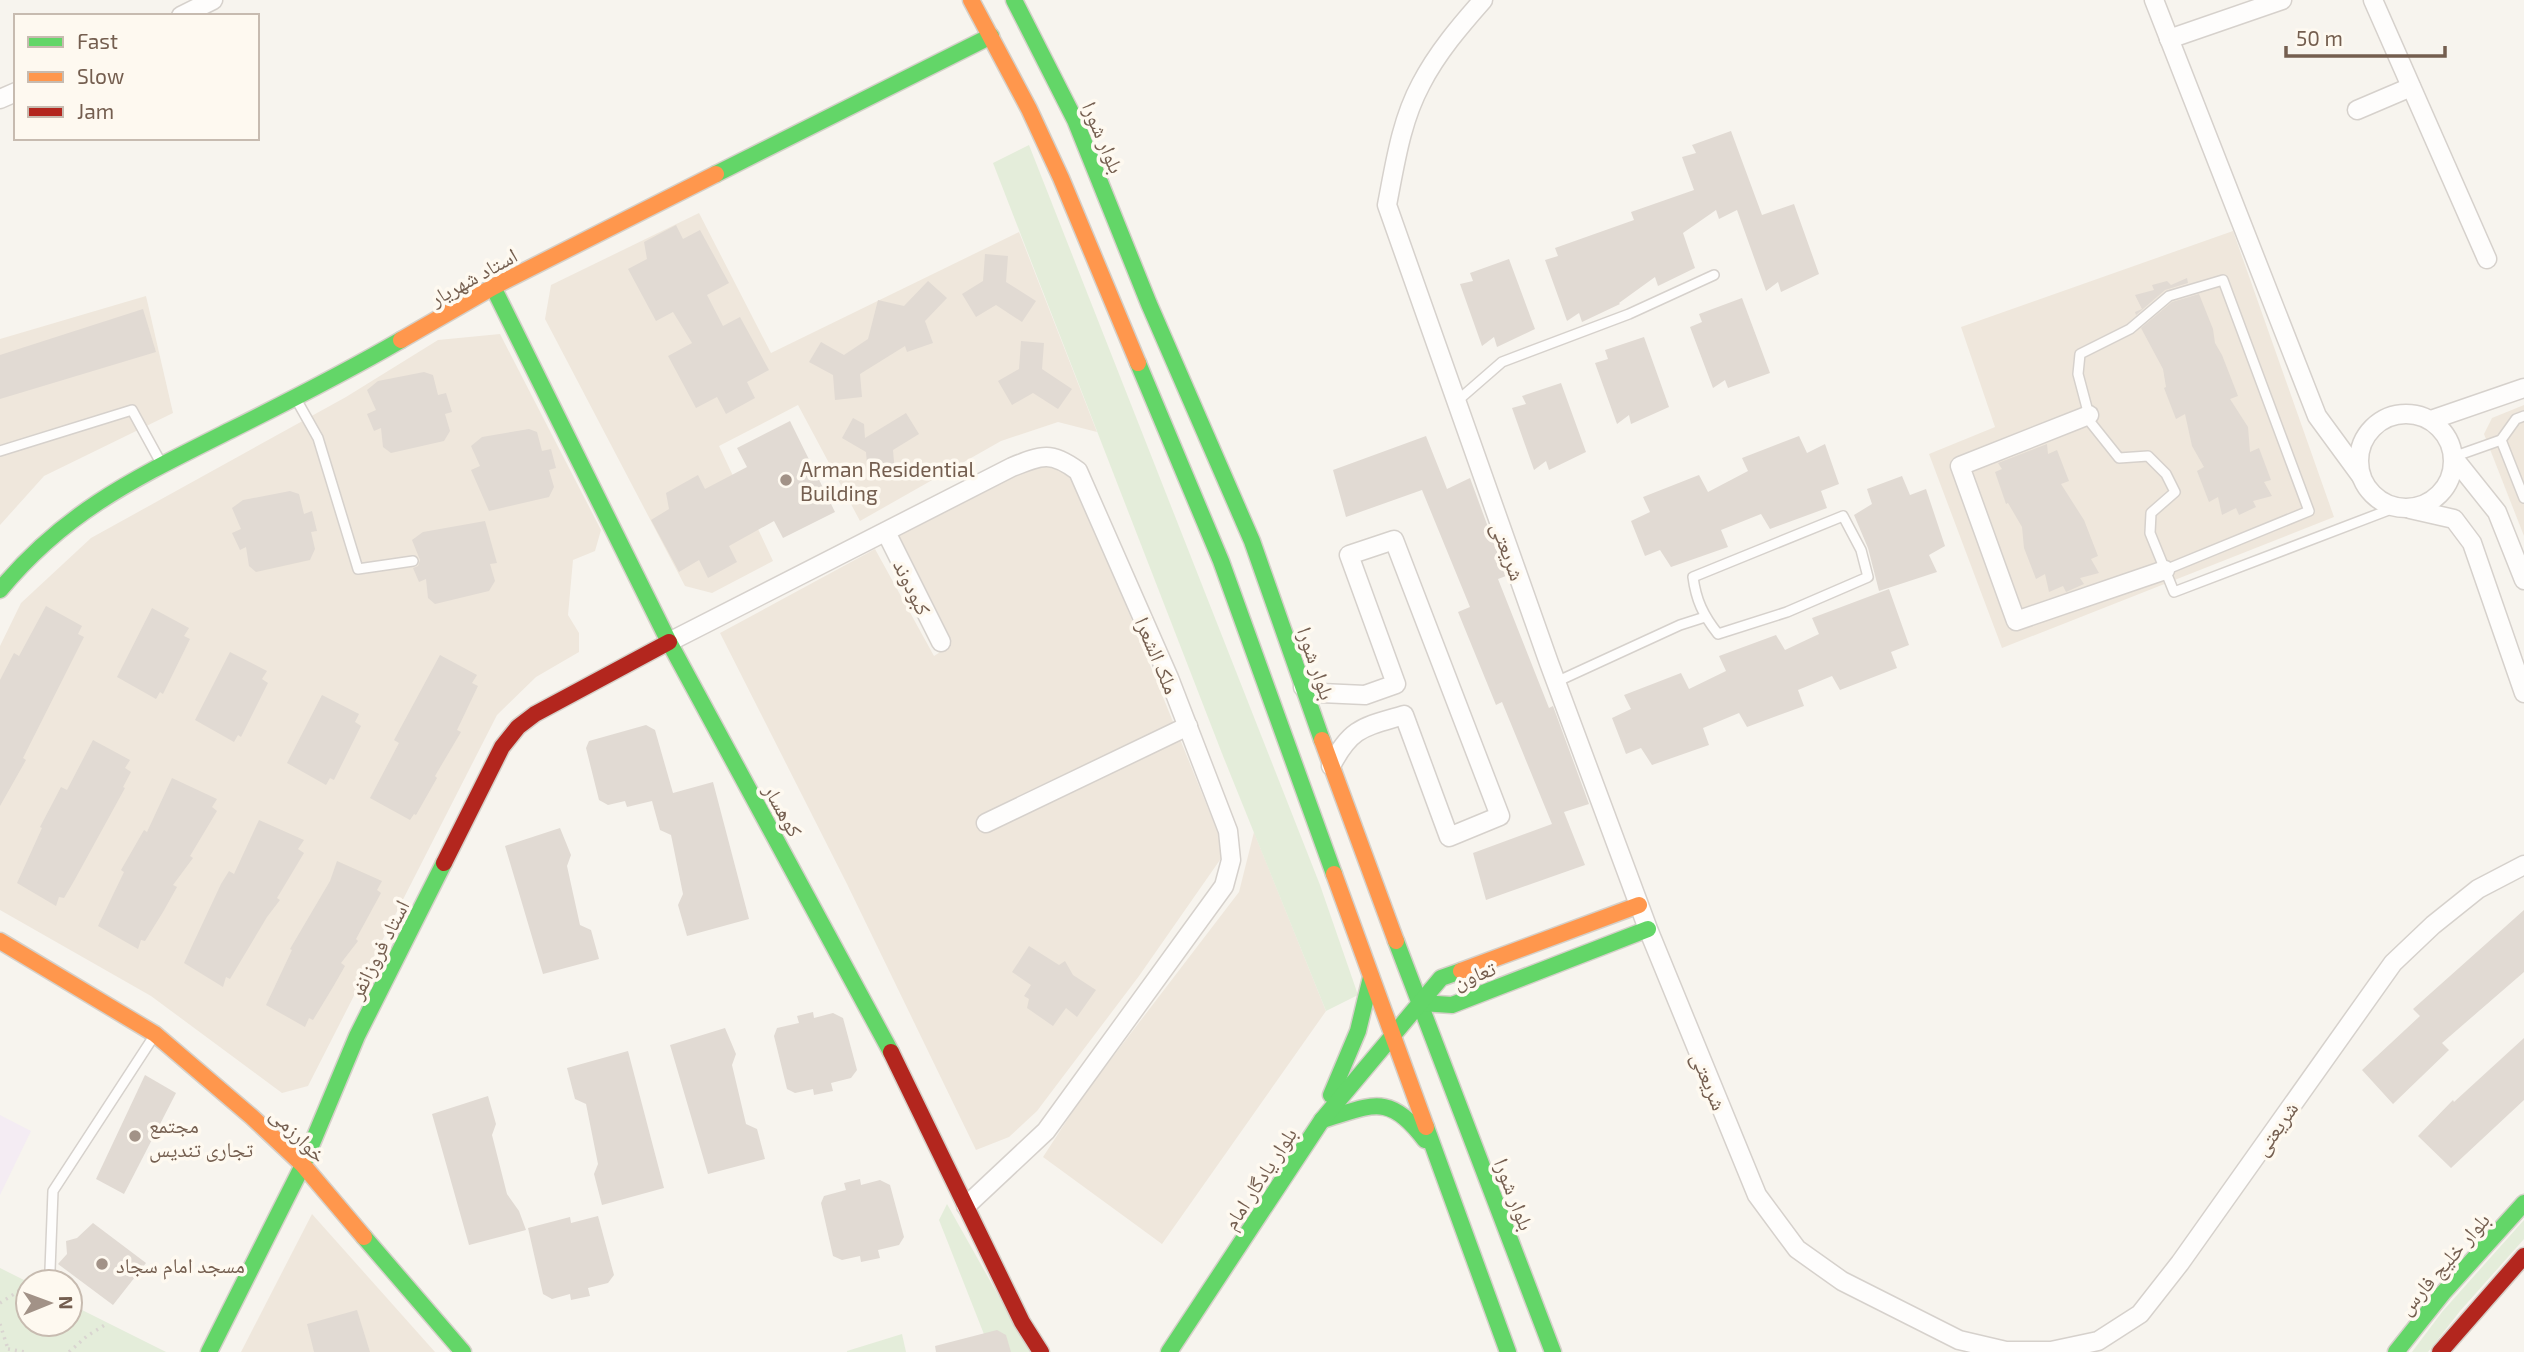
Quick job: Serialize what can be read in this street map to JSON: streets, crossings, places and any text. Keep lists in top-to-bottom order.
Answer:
{
  "streets": {
    "street": [
      "بلوار شورا",
      "استاد شهریار",
      "شریعتی",
      "کبودوند",
      "ملک الشعرا",
      "کوهسار",
      "استاد فروزانفر",
      "تعاون",
      "خوارزمی",
      "بلوار یادگار امام",
      "بلوار خلیج فارس"
    ]
  },
  "crossings": [
    ["بلوار شورا", "تعاون"],
    ["بلوار شورا", "بلوار یادگار امام"],
    ["استاد شهریار", "کوهسار"],
    ["شریعتی", "تعاون"],
    ["کبودوند", "ملک الشعرا"],
    ["ملک الشعرا", "کوهسار"],
    ["ملک الشعرا", "استاد فروزانفر"],
    ["کوهسار", "استاد فروزانفر"],
    ["استاد فروزانفر", "خوارزمی"],
    ["تعاون", "بلوار یادگار امام"]
  ],
  "places": ["Arman Residential Building", "مجتمع تجاری تندیس", "مسجد امام سجاد"],
  "legend": ["Fast", "Slow", "Jam"],
  "scale_bar": "50 m",
  "north": "right"
}
